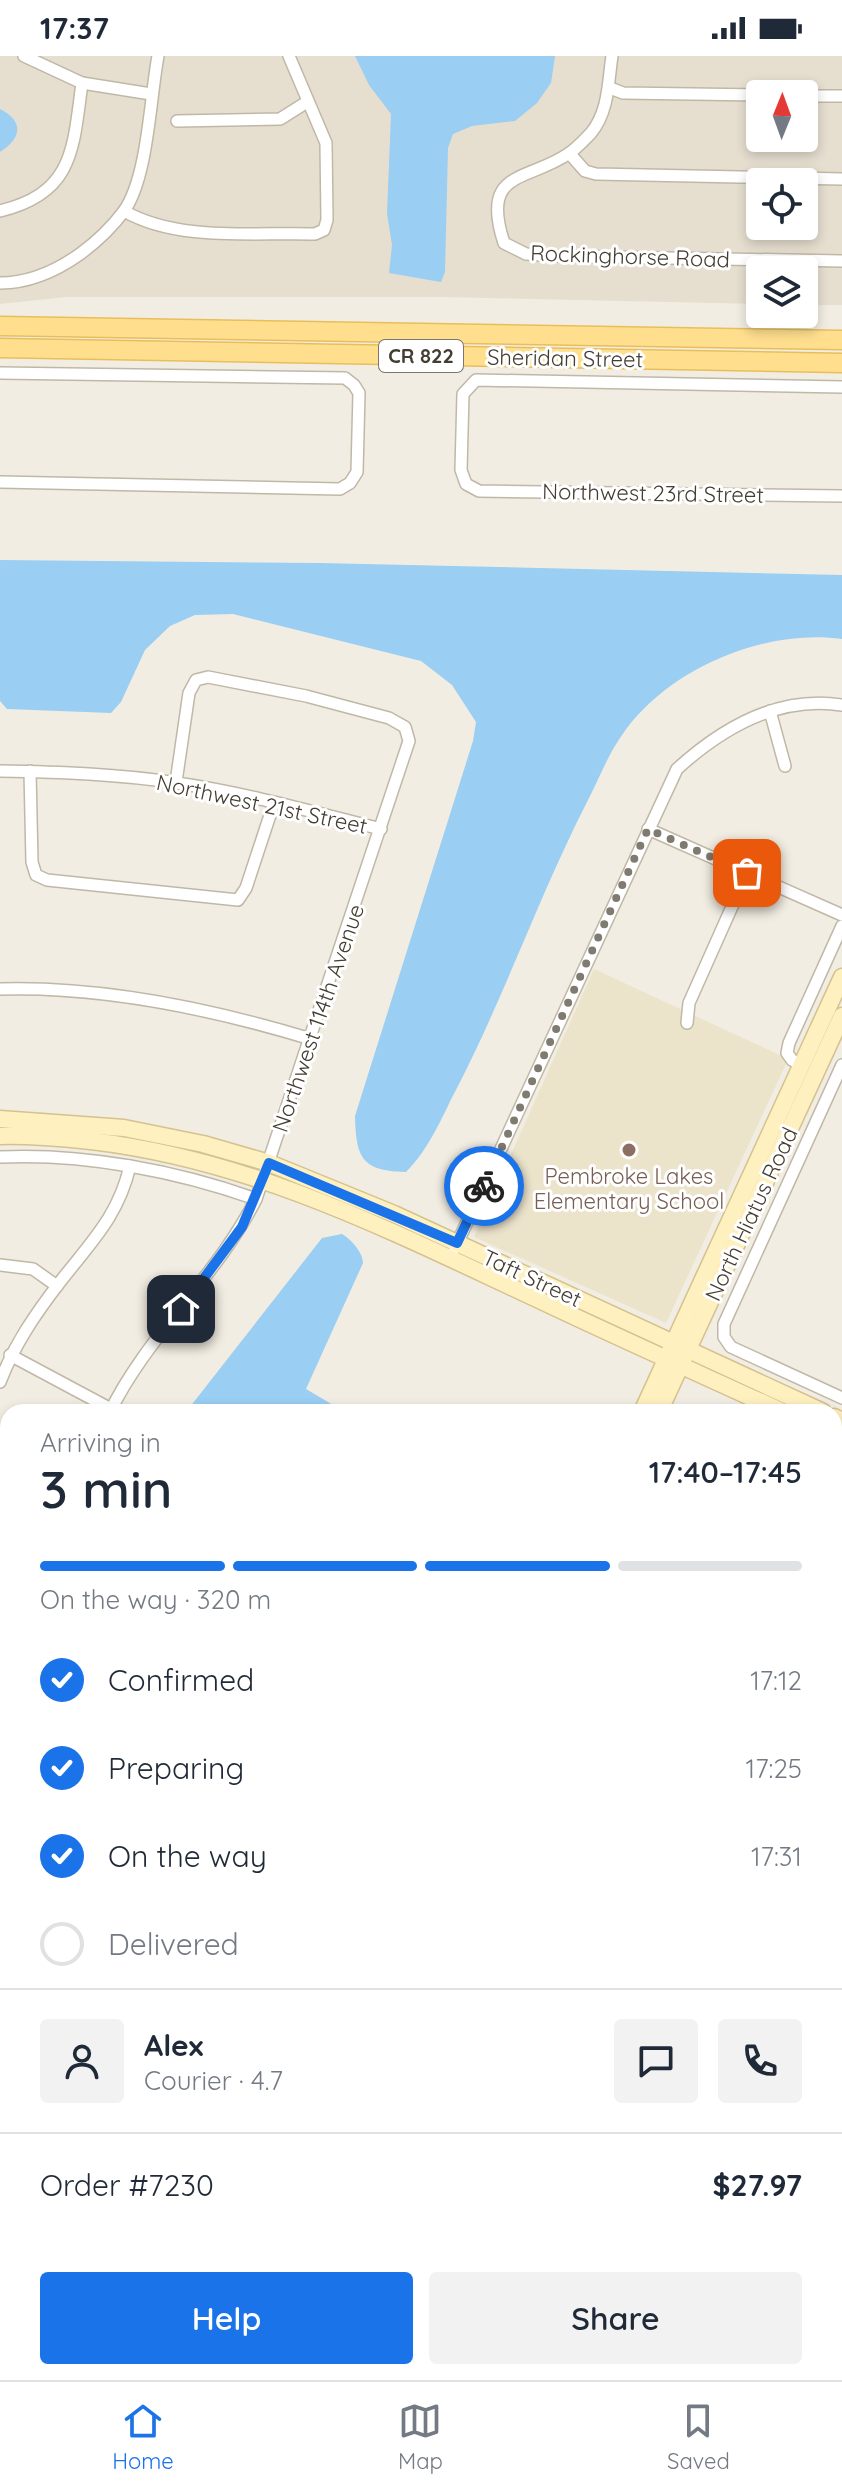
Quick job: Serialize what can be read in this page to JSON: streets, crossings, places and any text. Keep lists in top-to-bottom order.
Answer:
{
  "streets": {
    "main road": ["CR 822", "Sheridan Street"],
    "street": [
      "Rockinghorse Road",
      "Northwest 23rd Street",
      "Northwest 21st Street",
      "Northwest 114th Avenue",
      "North Hiatus Road",
      "Taft Street"
    ]
  },
  "crossings": [
    ["Sheridan Street", "Northwest 23rd Street"],
    ["Northwest 21st Street", "Northwest 114th Avenue"],
    ["Northwest 114th Avenue", "Taft Street"],
    ["North Hiatus Road", "Taft Street"]
  ],
  "places": ["Pembroke Lakes Elementary School"],
  "north": "top",
  "page": {
    "status": "17:37",
    "heading": ["3 min", "Arriving in", "17:40–17:45"],
    "panel": [
      "Alex",
      "Courier · 4.7",
      "Order #7230",
      "$27.97"
    ],
    "bar": "On the way · 320 m",
    "list": [
      ["Confirmed", "17:12"],
      ["Preparing", "17:25"],
      ["On the way", "17:31"],
      "Delivered"
    ],
    "buttons": ["Help", "Share"],
    "tabs": ["Home", "Map", "Saved"]
  }
}
